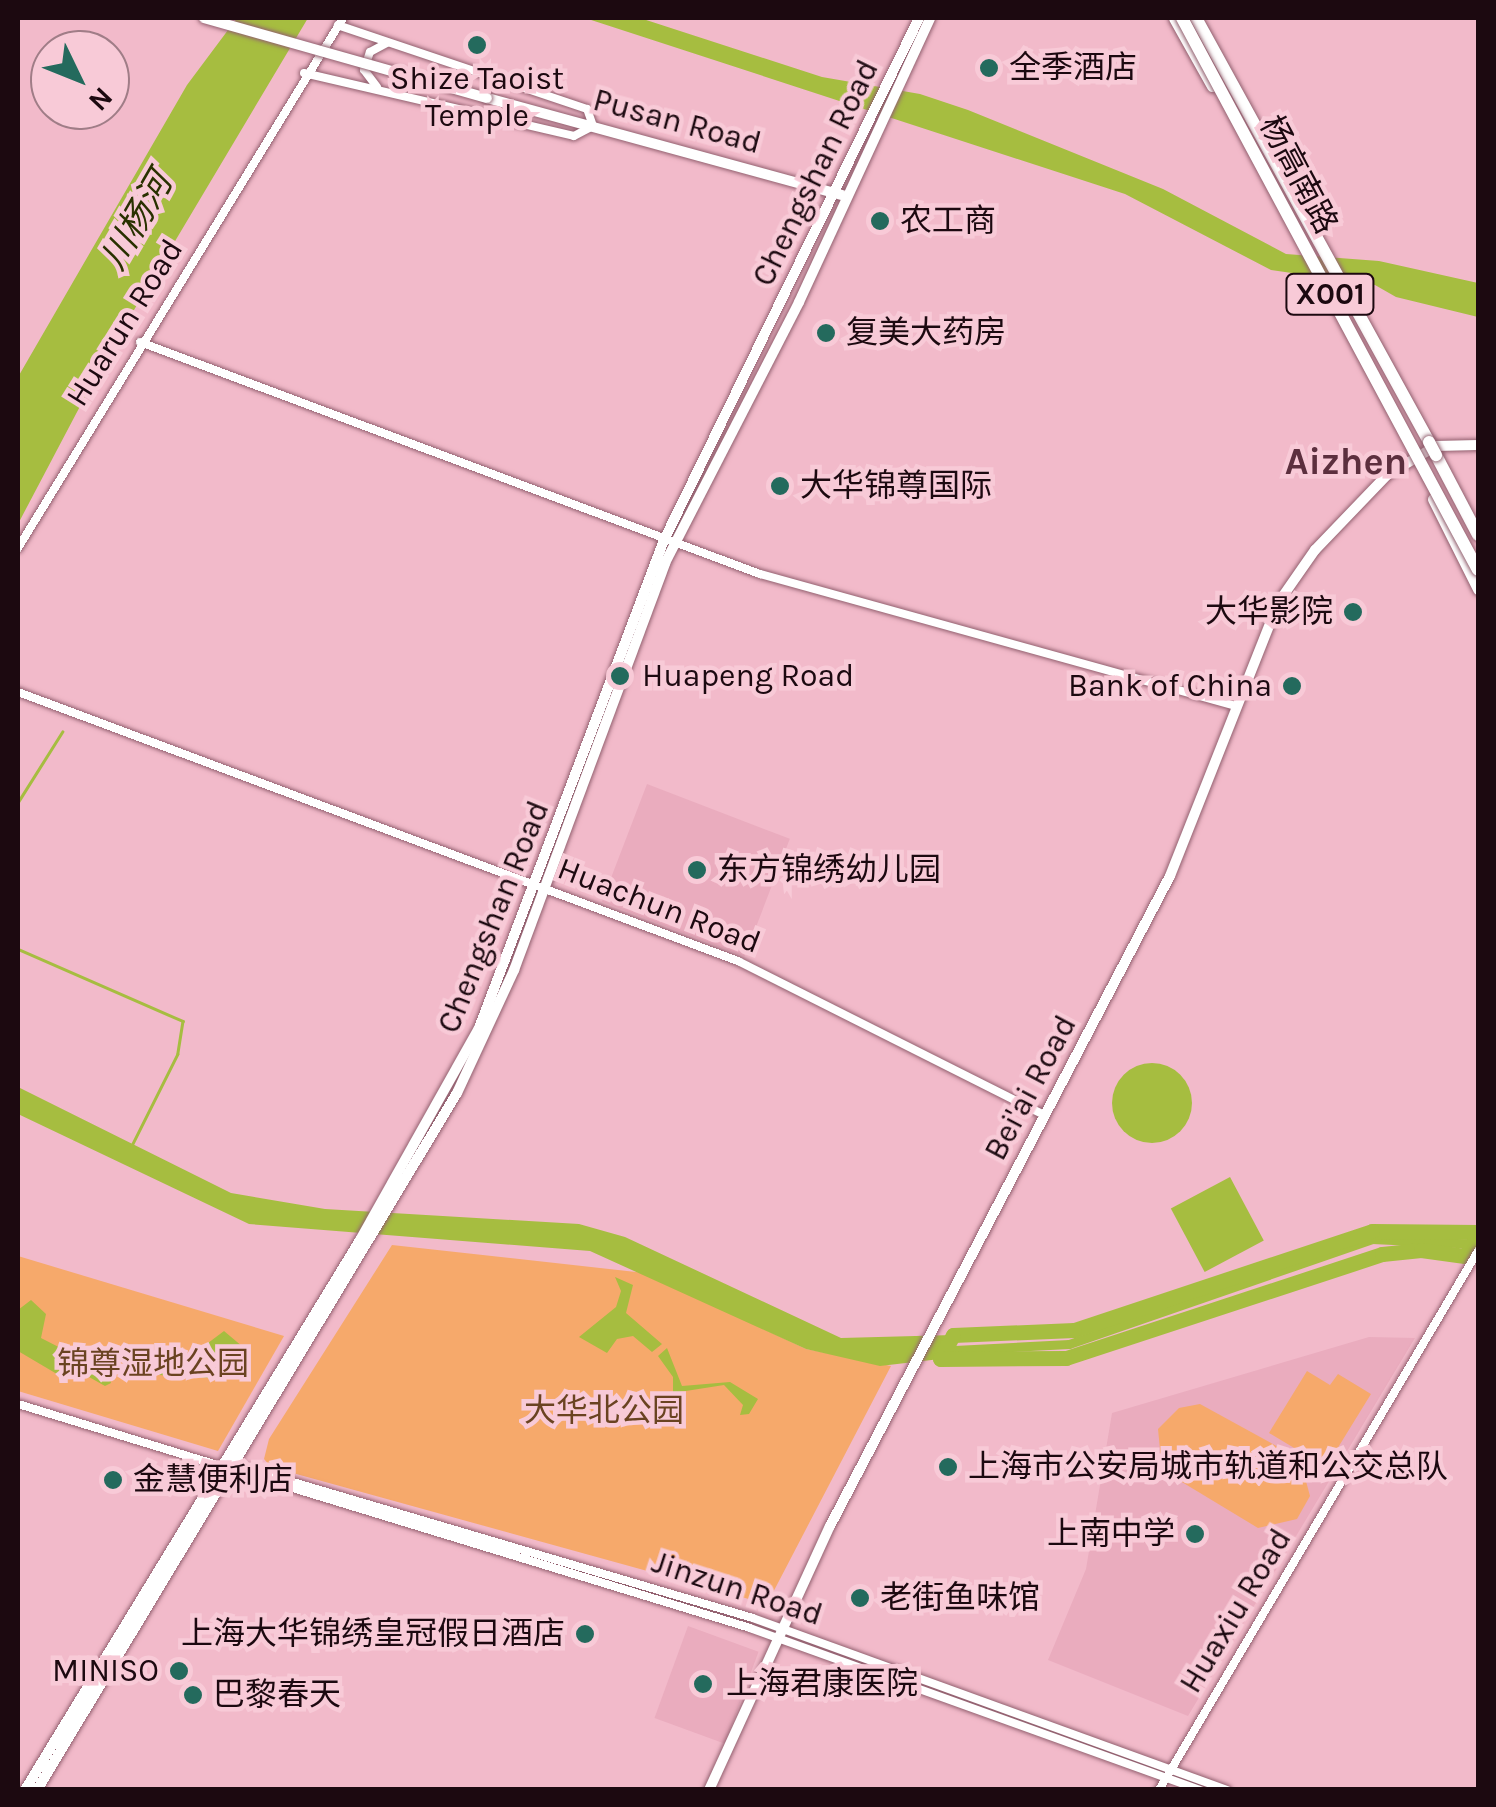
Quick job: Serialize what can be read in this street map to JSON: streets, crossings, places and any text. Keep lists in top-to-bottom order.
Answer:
{
  "streets": {
    "highway": ["杨高南路", "X001"],
    "main road": ["Pusan Road", "Chengshan Road", "Bei'ai Road"],
    "street": [
      "Huarun Road",
      "Huachun Road",
      "Jinzun Road",
      "Huaxiu Road"
    ]
  },
  "crossings": [
    ["Pusan Road", "Chengshan Road"],
    ["Chengshan Road", "Huachun Road"],
    ["Chengshan Road", "Jinzun Road"],
    ["杨高南路", "X001"],
    ["X001", "Bei'ai Road"],
    ["Huachun Road", "Bei'ai Road"],
    ["Bei'ai Road", "Jinzun Road"],
    ["Jinzun Road", "Huaxiu Road"]
  ],
  "districts": ["Aizhen"],
  "water": ["川杨河"],
  "parks": ["锦尊湿地公园", "大华北公园"],
  "places": [
    "Shize Taoist Temple",
    "全季酒店",
    "农工商",
    "复美大药房",
    "大华锦尊国际",
    "大华影院",
    "Huapeng Road",
    "Bank of China",
    "东方锦绣幼儿园",
    "上海市公安局城市轨道和公交总队",
    "金慧便利店",
    "上南中学",
    "老街鱼味馆",
    "上海大华锦绣皇冠假日酒店",
    "MINISO",
    "上海君康医院",
    "巴黎春天"
  ],
  "north": "bottom right"
}
